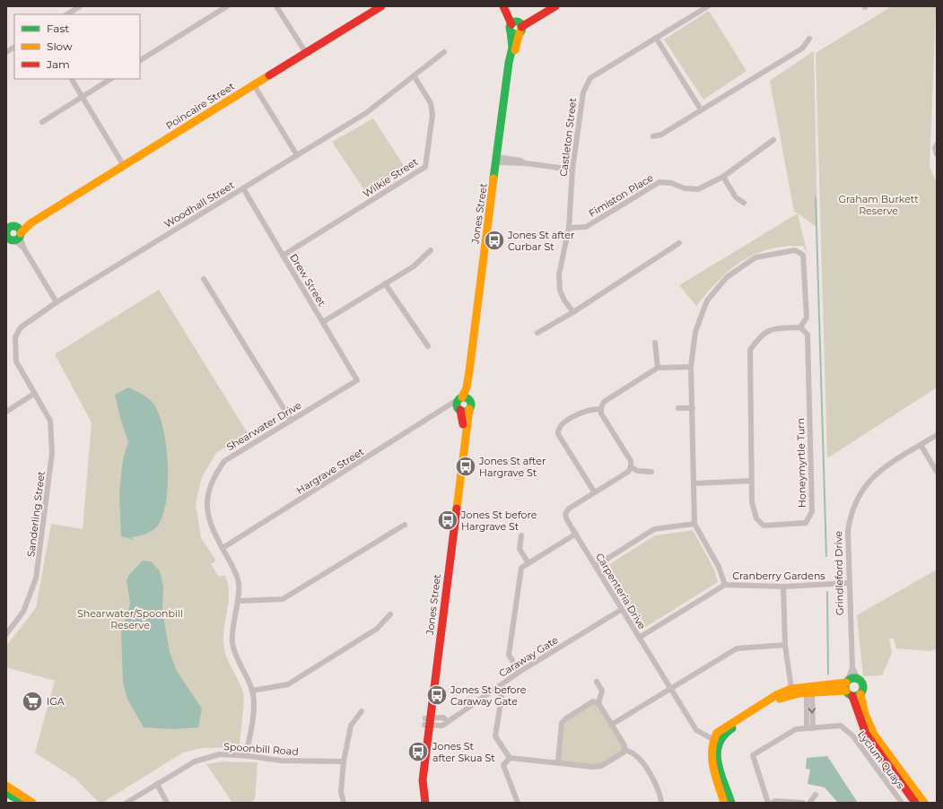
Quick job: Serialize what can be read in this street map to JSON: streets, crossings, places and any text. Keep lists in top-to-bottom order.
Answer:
{
  "streets": {
    "street": [
      "Poincaire Street",
      "Castleton Street",
      "Wilkie Street",
      "Fimiston Place",
      "Woodhall Street",
      "Jones Street",
      "Drew Street",
      "Shearwater Drive",
      "Honeymyrtle Turn",
      "Hargrave Street",
      "Sanderling Street",
      "Grindleford Drive",
      "Cranberry Gardens",
      "Carpenteria Drive",
      "Caraway Gate",
      "Spoonbill Road",
      "Lycium Quays"
    ]
  },
  "crossings": [
    ["Castleton Street", "Fimiston Place"],
    ["Wilkie Street", "Woodhall Street"],
    ["Wilkie Street", "Drew Street"],
    ["Woodhall Street", "Drew Street"],
    ["Woodhall Street", "Sanderling Street"],
    ["Jones Street", "Hargrave Street"],
    ["Jones Street", "Caraway Gate"],
    ["Drew Street", "Shearwater Drive"],
    ["Shearwater Drive", "Hargrave Street"],
    ["Shearwater Drive", "Spoonbill Road"],
    ["Grindleford Drive", "Cranberry Gardens"],
    ["Grindleford Drive", "Lycium Quays"],
    ["Cranberry Gardens", "Carpenteria Drive"],
    ["Carpenteria Drive", "Caraway Gate"]
  ],
  "parks": ["Graham Burkett Reserve", "Shearwater/Spoonbill Reserve"],
  "places": {
    "bus stop": [
      "Jones St after Curbar St",
      "Jones St after Hargrave St",
      "Jones St before Hargrave St",
      "Jones St before Caraway Gate",
      "Jones St after Skua St"
    ],
    "supermarket": ["IGA"]
  },
  "legend": ["Fast", "Slow", "Jam"]
}
